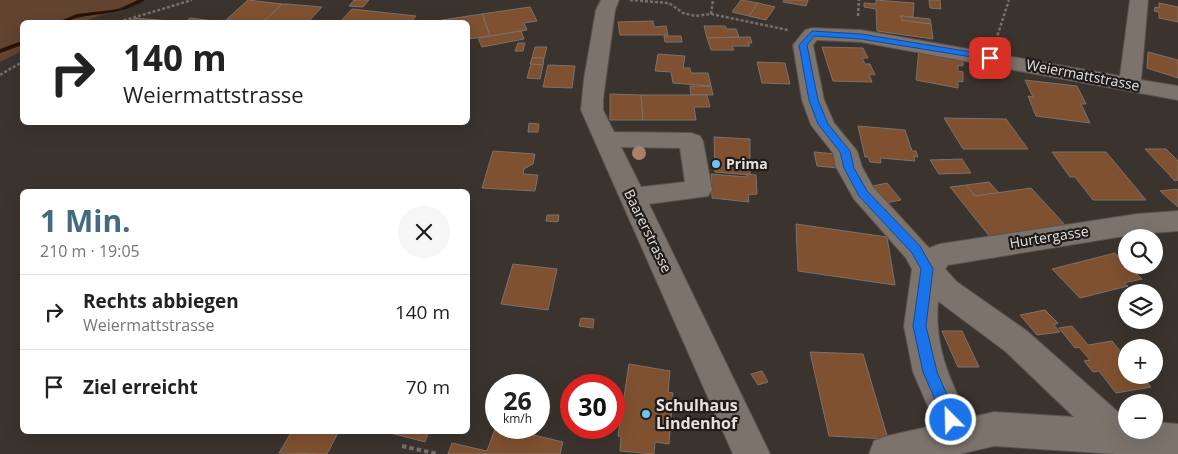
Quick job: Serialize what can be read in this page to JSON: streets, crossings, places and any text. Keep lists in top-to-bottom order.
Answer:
{
  "streets": {
    "street": ["Weiermattstrasse", "Baarerstrasse", "Hurtergasse"]
  },
  "places": ["Prima", "Schulhaus Lindenhof"],
  "page": {
    "turn": ["140 m", "Weiermattstrasse"],
    "heading": ["1 Min.", "210 m · 19:05"],
    "map_buttons": ["+", "−"],
    "list": [
      {
        "name": "Rechts abbiegen",
        "note": "Weiermattstrasse",
        "value": "140 m"
      },
      {
        "name": "Ziel erreicht",
        "value": "70 m"
      }
    ],
    "speed": "26 km/h",
    "limit": "30"
  }
}
